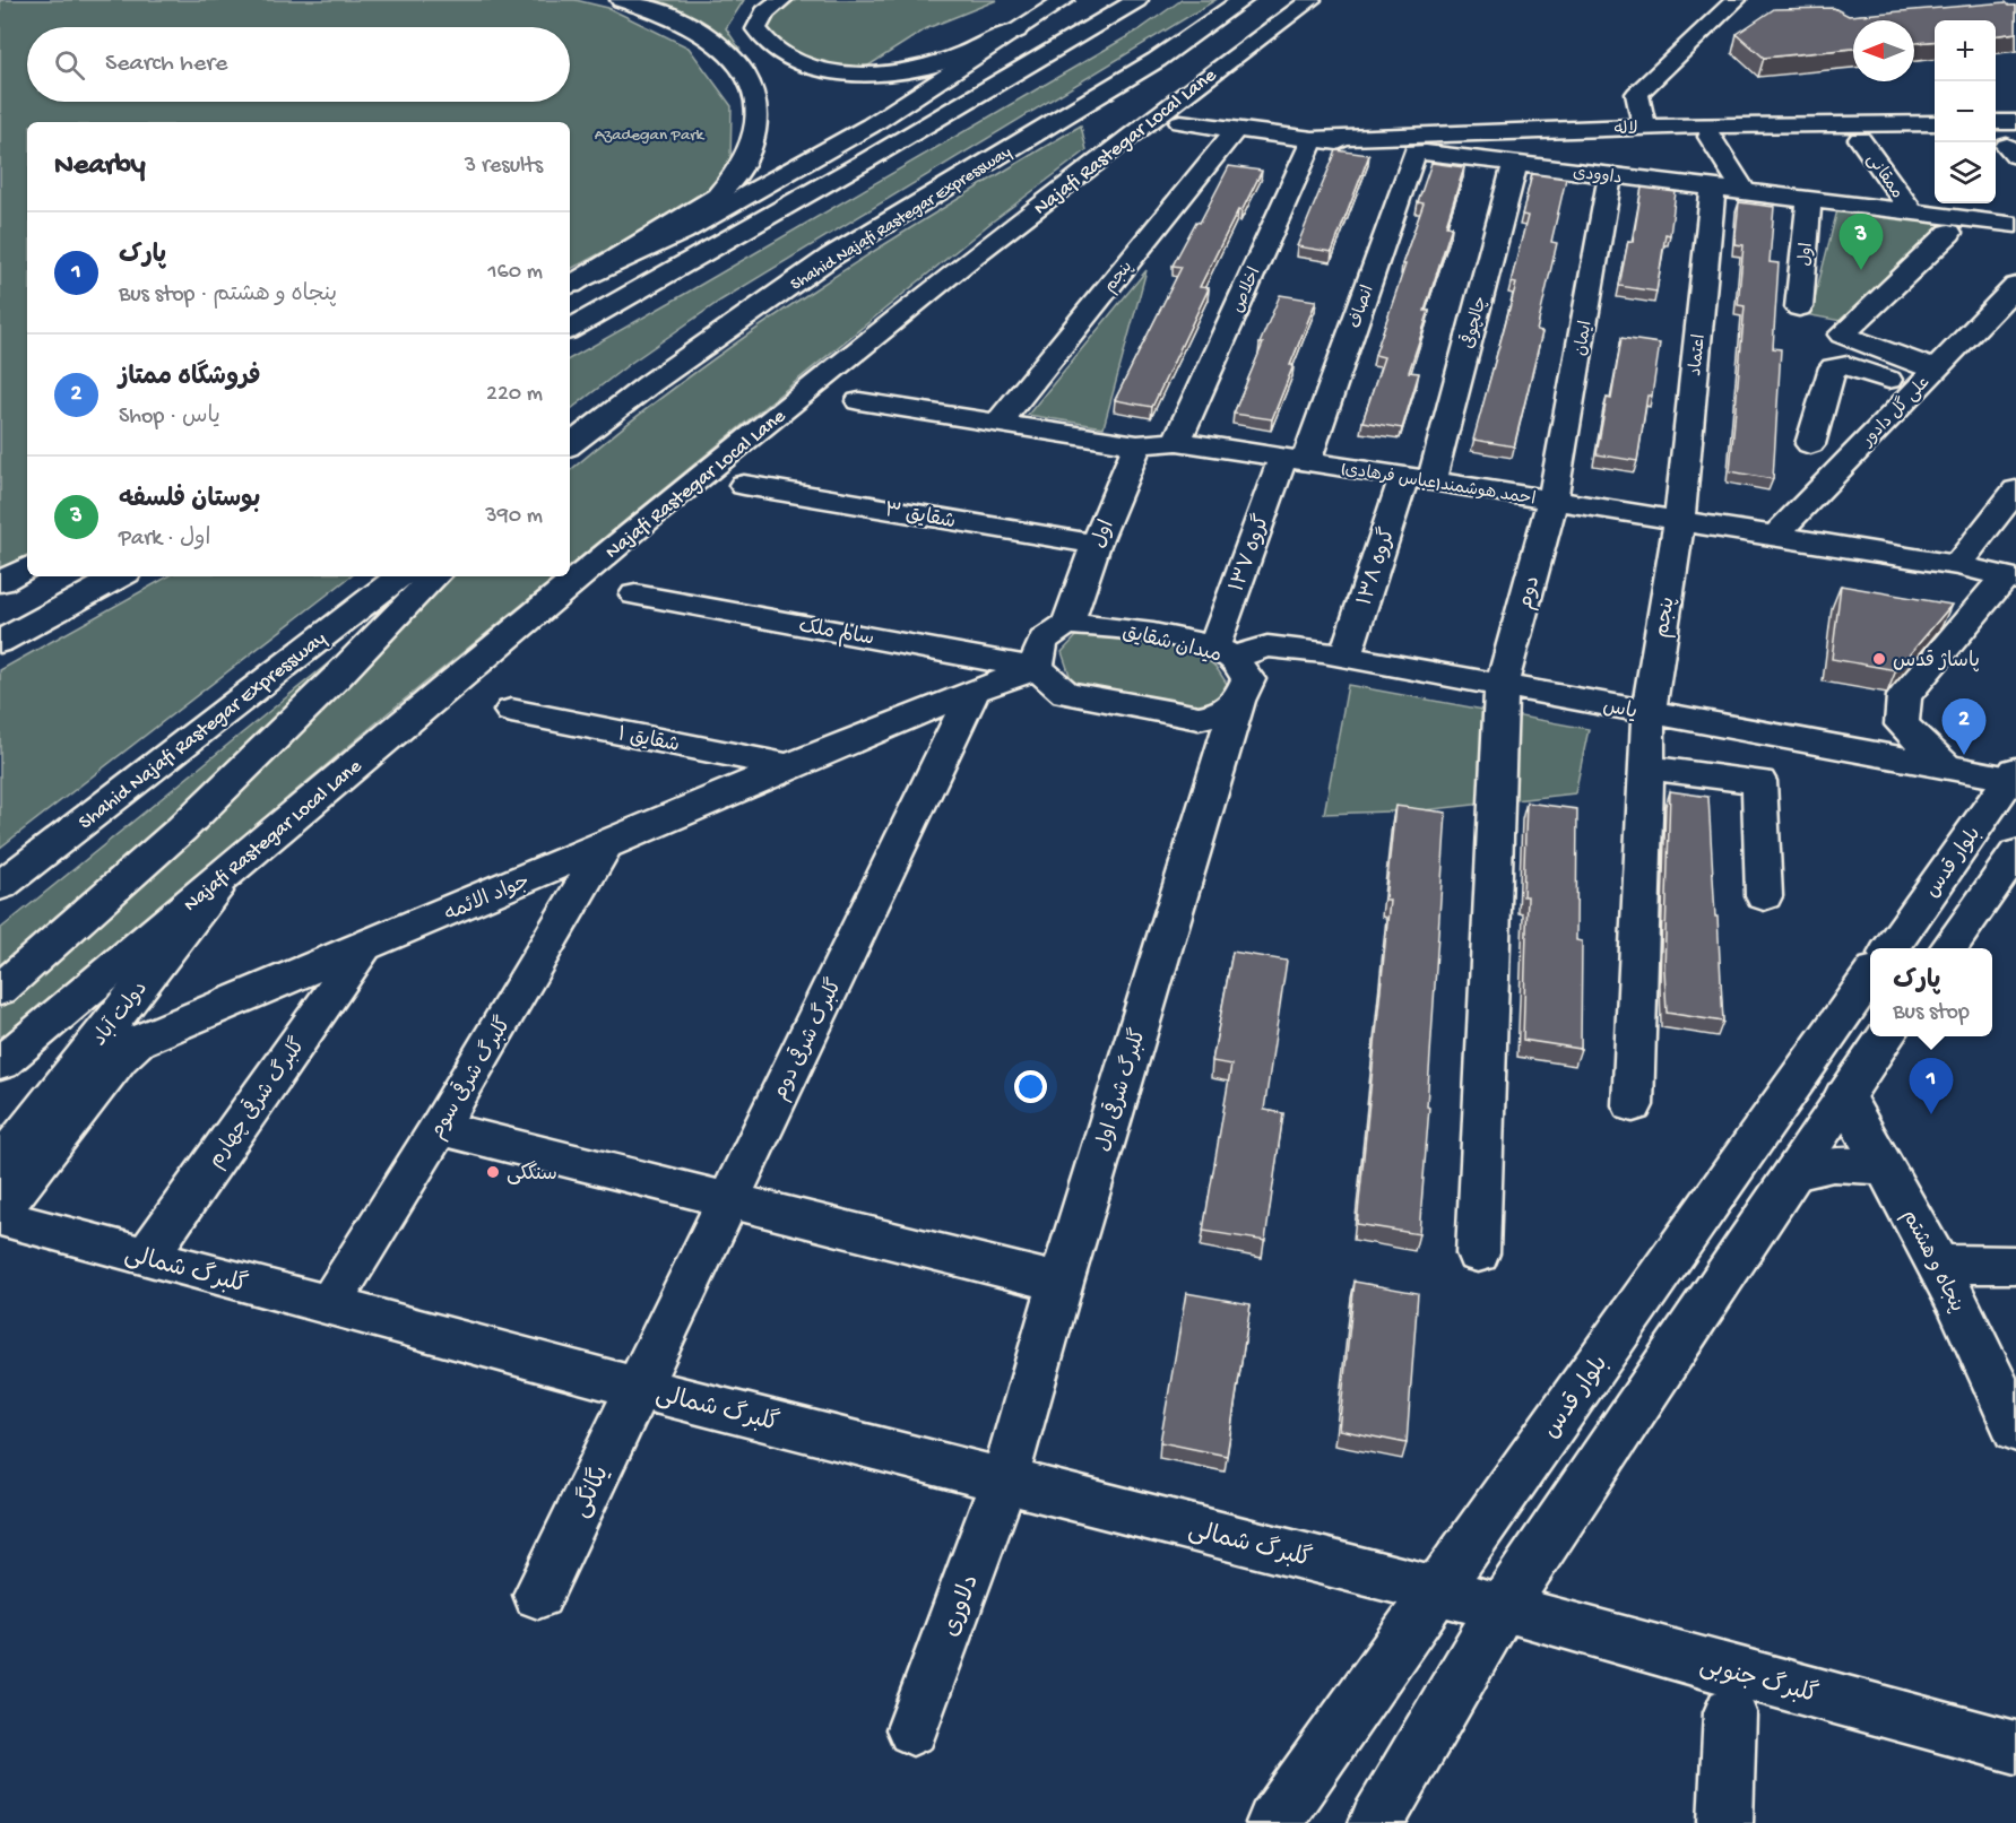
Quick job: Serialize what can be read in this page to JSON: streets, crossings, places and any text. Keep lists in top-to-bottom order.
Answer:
{
  "streets": {
    "main road": [
      "لاله",
      "Najafi Rastegar Local Lane",
      "داوودی",
      "ممقانی",
      "Shahid Najafi Rastegar Expressway",
      "اول",
      "پنجم",
      "اخلاص",
      "انصاف",
      "چالچوقی",
      "ایمان",
      "اعتماد",
      "علی گل دادور",
      "احمد هوشمند(عباس فرهادی)",
      "شقایق ۳",
      "گروه ۱۳۷",
      "گروه ۱۳۸",
      "دوم",
      "سالم ملک",
      "میدان شقایق",
      "یاس",
      "شقایق ۱",
      "بلوار قدس",
      "جواد الائمه",
      "دولت آباد",
      "گلبرگ شرقی دوم",
      "گلبرگ شرقی سوم",
      "گلبرگ شرقی اول",
      "گلبرگ شرقی چهارم",
      "پنجاه و هشتم",
      "گلبرگ شمالی",
      "یگانگی",
      "دلاوری",
      "گلبرگ جنوبی"
    ]
  },
  "crossings": [
    ["لاله", "داوودی"],
    ["لاله", "اخلاص"],
    ["Najafi Rastegar Local Lane", "دولت آباد"],
    ["داوودی", "ممقانی"],
    ["داوودی", "اول"],
    ["داوودی", "پنجم"],
    ["داوودی", "اخلاص"],
    ["داوودی", "انصاف"],
    ["داوودی", "چالچوقی"],
    ["داوودی", "ایمان"],
    ["داوودی", "اعتماد"],
    ["اول", "احمد هوشمند(عباس فرهادی)"],
    ["اول", "شقایق ۳"],
    ["اول", "میدان شقایق"],
    ["پنجم", "اعتماد"],
    ["پنجم", "احمد هوشمند(عباس فرهادی)"],
    ["پنجم", "یاس"],
    ["اخلاص", "احمد هوشمند(عباس فرهادی)"],
    ["انصاف", "احمد هوشمند(عباس فرهادی)"],
    ["انصاف", "گروه ۱۳۷"],
    ["چالچوقی", "احمد هوشمند(عباس فرهادی)"],
    ["چالچوقی", "گروه ۱۳۸"],
    ["ایمان", "احمد هوشمند(عباس فرهادی)"],
    ["ایمان", "دوم"],
    ["اعتماد", "احمد هوشمند(عباس فرهادی)"],
    ["علی گل دادور", "احمد هوشمند(عباس فرهادی)"],
    ["احمد هوشمند(عباس فرهادی)", "گروه ۱۳۷"],
    ["احمد هوشمند(عباس فرهادی)", "گروه ۱۳۸"],
    ["احمد هوشمند(عباس فرهادی)", "دوم"],
    ["گروه ۱۳۷", "میدان شقایق"],
    ["گروه ۱۳۷", "یاس"],
    ["گروه ۱۳۸", "یاس"],
    ["دوم", "یاس"],
    ["سالم ملک", "جواد الائمه"],
    ["میدان شقایق", "یاس"],
    ["میدان شقایق", "گلبرگ شرقی اول"],
    ["یاس", "بلوار قدس"],
    ["شقایق ۱", "جواد الائمه"],
    ["بلوار قدس", "گلبرگ شمالی"],
    ["جواد الائمه", "گلبرگ شرقی دوم"],
    ["جواد الائمه", "گلبرگ شرقی سوم"],
    ["جواد الائمه", "گلبرگ شرقی چهارم"],
    ["گلبرگ شرقی دوم", "گلبرگ شمالی"],
    ["گلبرگ شرقی دوم", "یگانگی"],
    ["گلبرگ شرقی سوم", "گلبرگ شمالی"],
    ["گلبرگ شرقی اول", "گلبرگ شمالی"],
    ["گلبرگ شرقی اول", "دلاوری"],
    ["گلبرگ شرقی چهارم", "گلبرگ شمالی"],
    ["گلبرگ شمالی", "یگانگی"],
    ["گلبرگ شمالی", "دلاوری"],
    ["گلبرگ شمالی", "گلبرگ جنوبی"]
  ],
  "parks": ["Azadegan Park"],
  "places": ["پاساژ قدس", "سنگکی"],
  "north": "left",
  "page": {
    "map_buttons": ["+", "−"],
    "search": "Search here",
    "heading": ["Nearby", "3 results"],
    "list": [
      {
        "mark": "1",
        "name": "پارک",
        "note": "Bus stop · پنجاه و هشتم",
        "value": "160 m"
      },
      {
        "mark": "2",
        "name": "فروشگاه ممتاز",
        "note": "Shop · یاس",
        "value": "220 m"
      },
      {
        "mark": "3",
        "name": "بوستان فلسفه",
        "note": "Park · اول",
        "value": "390 m"
      }
    ],
    "pins": ["3", "2", "1"],
    "popup": ["پارک", "Bus stop"]
  }
}
